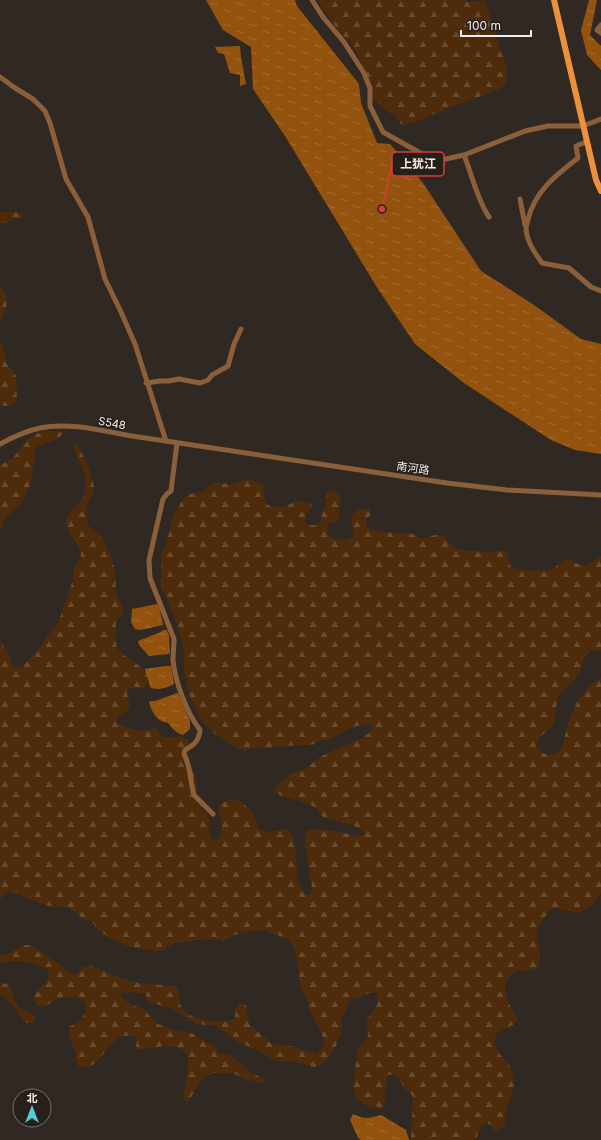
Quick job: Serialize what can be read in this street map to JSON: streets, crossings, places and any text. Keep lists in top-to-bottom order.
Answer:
{
  "streets": {
    "street": ["S548", "南河路"]
  },
  "crossings": [
    ["S548", "南河路"]
  ],
  "places": ["上犹江"],
  "scale_bar": "100 m",
  "north": "top"
}
